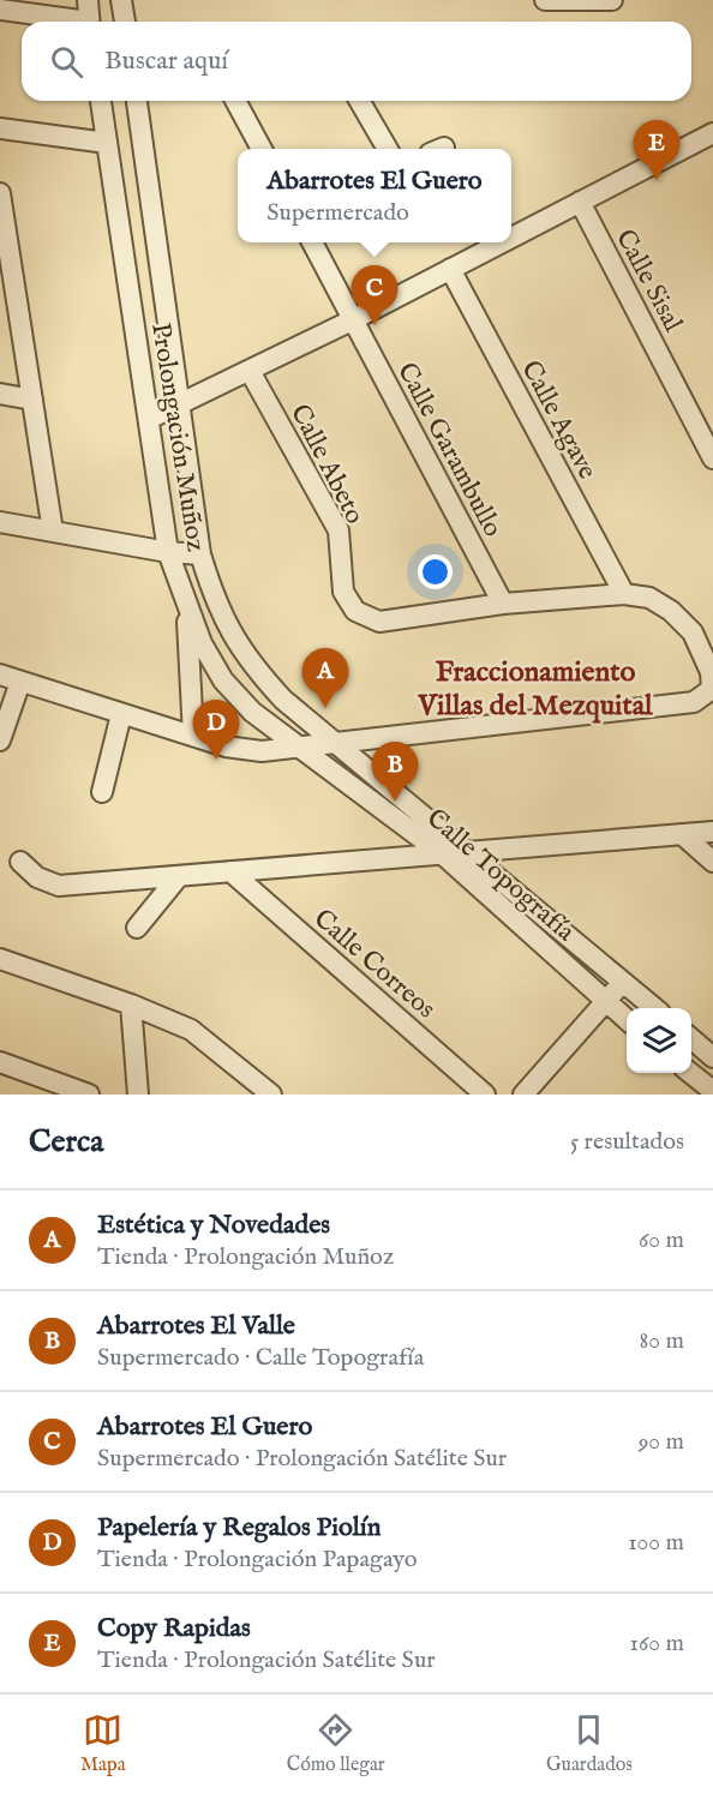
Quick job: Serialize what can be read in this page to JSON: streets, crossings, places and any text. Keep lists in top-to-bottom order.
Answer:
{
  "streets": {
    "street": [
      "Calle Sisal",
      "Calle Agave",
      "Prolongación Muñoz",
      "Calle Garambullo",
      "Calle Abeto",
      "Calle Topografía",
      "Calle Correos"
    ]
  },
  "crossings": [
    ["Calle Agave", "Calle Abeto"],
    ["Prolongación Muñoz", "Calle Topografía"],
    ["Calle Garambullo", "Calle Abeto"]
  ],
  "districts": ["Fraccionamiento Villas del Mezquital"],
  "page": {
    "search": "Buscar aquí",
    "pins": [
      "E",
      "C",
      "A",
      "D",
      "B"
    ],
    "popup": ["Abarrotes El Guero", "Supermercado"],
    "heading": ["Cerca", "5 resultados"],
    "list": [
      {
        "mark": "A",
        "name": "Estética y Novedades",
        "note": "Tienda · Prolongación Muñoz",
        "value": "60 m"
      },
      {
        "mark": "B",
        "name": "Abarrotes El Valle",
        "note": "Supermercado · Calle Topografía",
        "value": "80 m"
      },
      {
        "mark": "C",
        "name": "Abarrotes El Guero",
        "note": "Supermercado · Prolongación Satélite Sur",
        "value": "90 m"
      },
      {
        "mark": "D",
        "name": "Papelería y Regalos Piolín",
        "note": "Tienda · Prolongación Papagayo",
        "value": "100 m"
      },
      {
        "mark": "E",
        "name": "Copy Rapidas",
        "note": "Tienda · Prolongación Satélite Sur",
        "value": "160 m"
      }
    ],
    "nav": ["Mapa", "Cómo llegar", "Guardados"]
  }
}
